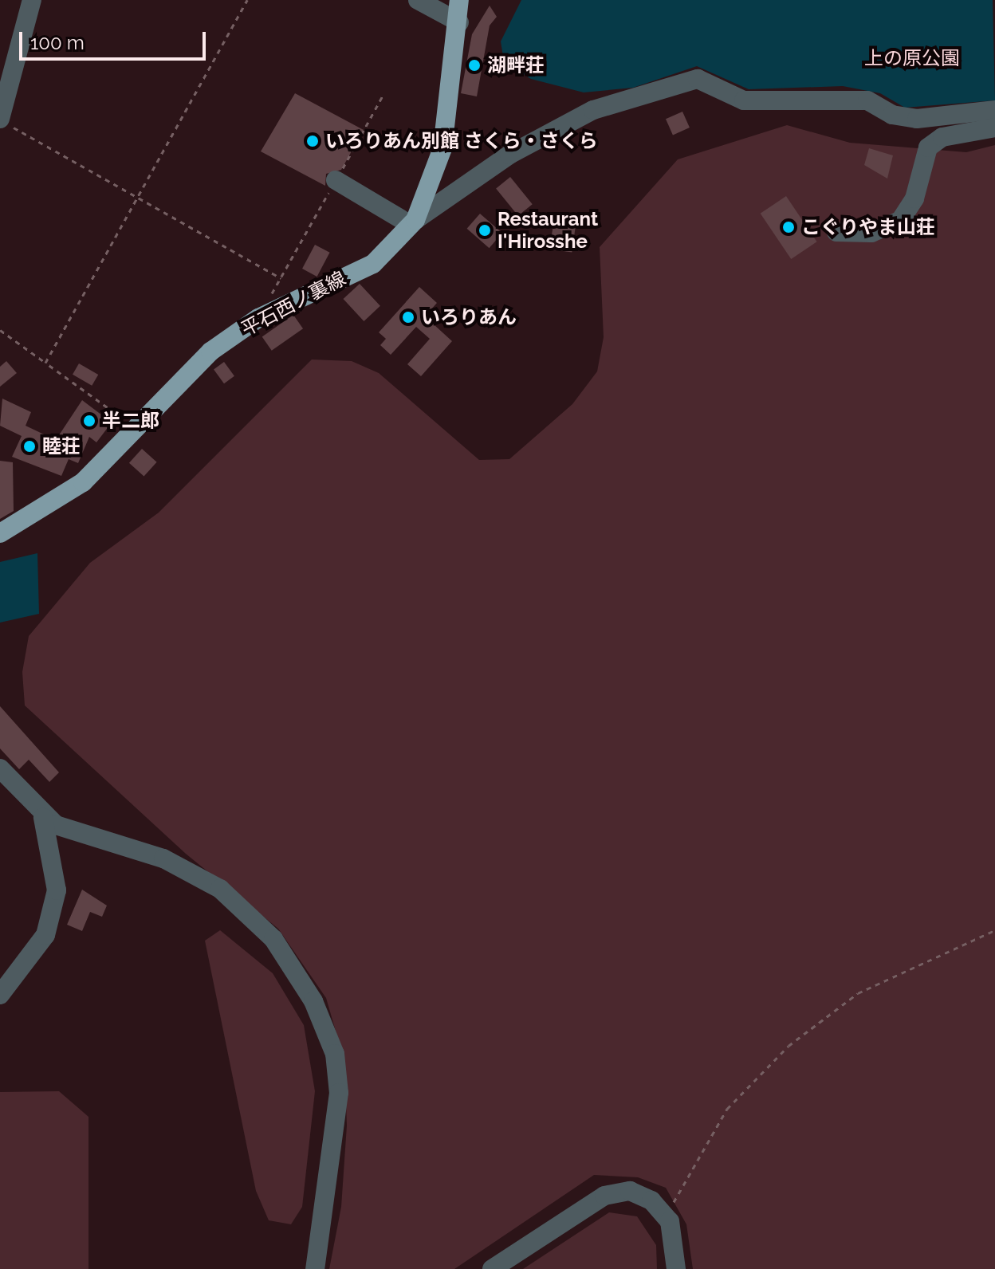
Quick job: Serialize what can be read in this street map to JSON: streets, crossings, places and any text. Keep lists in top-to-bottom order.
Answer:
{
  "streets": {
    "main road": ["平石西ノ裏線"]
  },
  "parks": ["上の原公園"],
  "places": [
    "湖畔荘",
    "いろりあん別館 さくら・さくら",
    "こぐりやま山荘",
    "Restaurant I'Hirosshe",
    "いろりあん",
    "半二郎",
    "睦荘"
  ],
  "scale_bar": "100 m"
}
